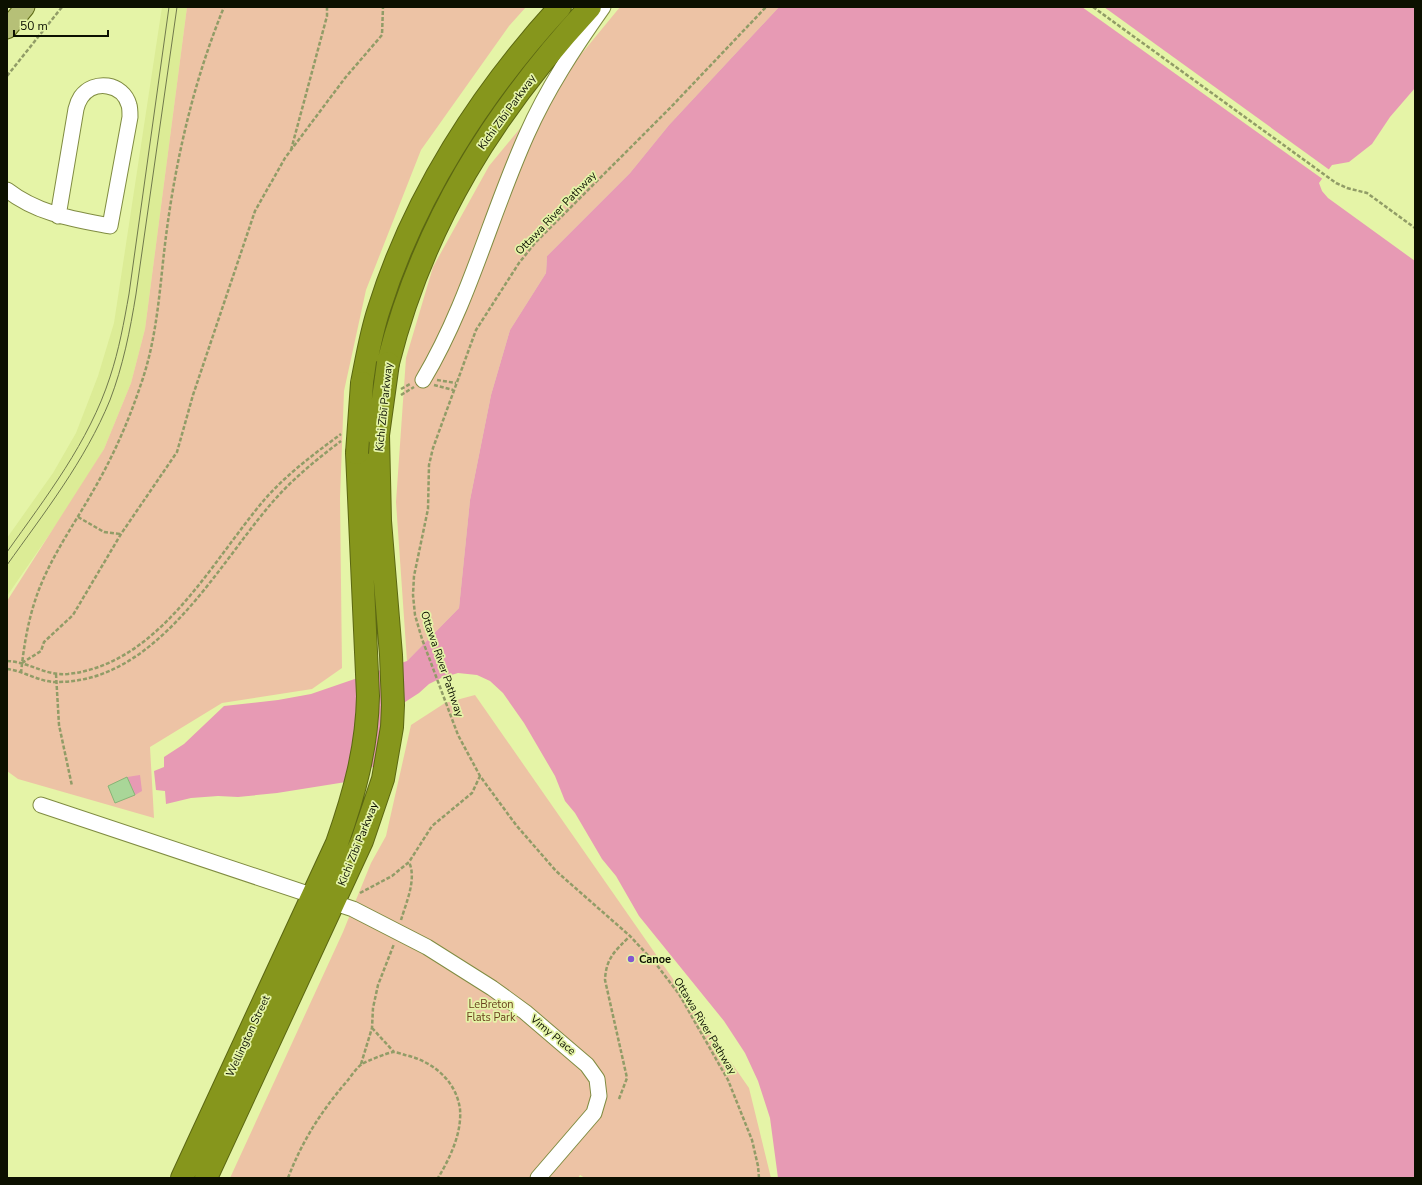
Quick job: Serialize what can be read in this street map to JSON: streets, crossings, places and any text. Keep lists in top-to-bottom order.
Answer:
{
  "streets": {
    "highway": ["Kichi Zībī Parkway", "Wellington Street"],
    "street": ["Vimy Place"],
    "path": ["Ottawa River Pathway"]
  },
  "crossings": [
    ["Kichi Zībī Parkway", "Vimy Place"],
    ["Kichi Zībī Parkway", "Wellington Street"],
    ["Vimy Place", "Wellington Street"]
  ],
  "parks": ["LeBreton Flats Park"],
  "places": ["Canoe"],
  "scale_bar": "50 m"
}
